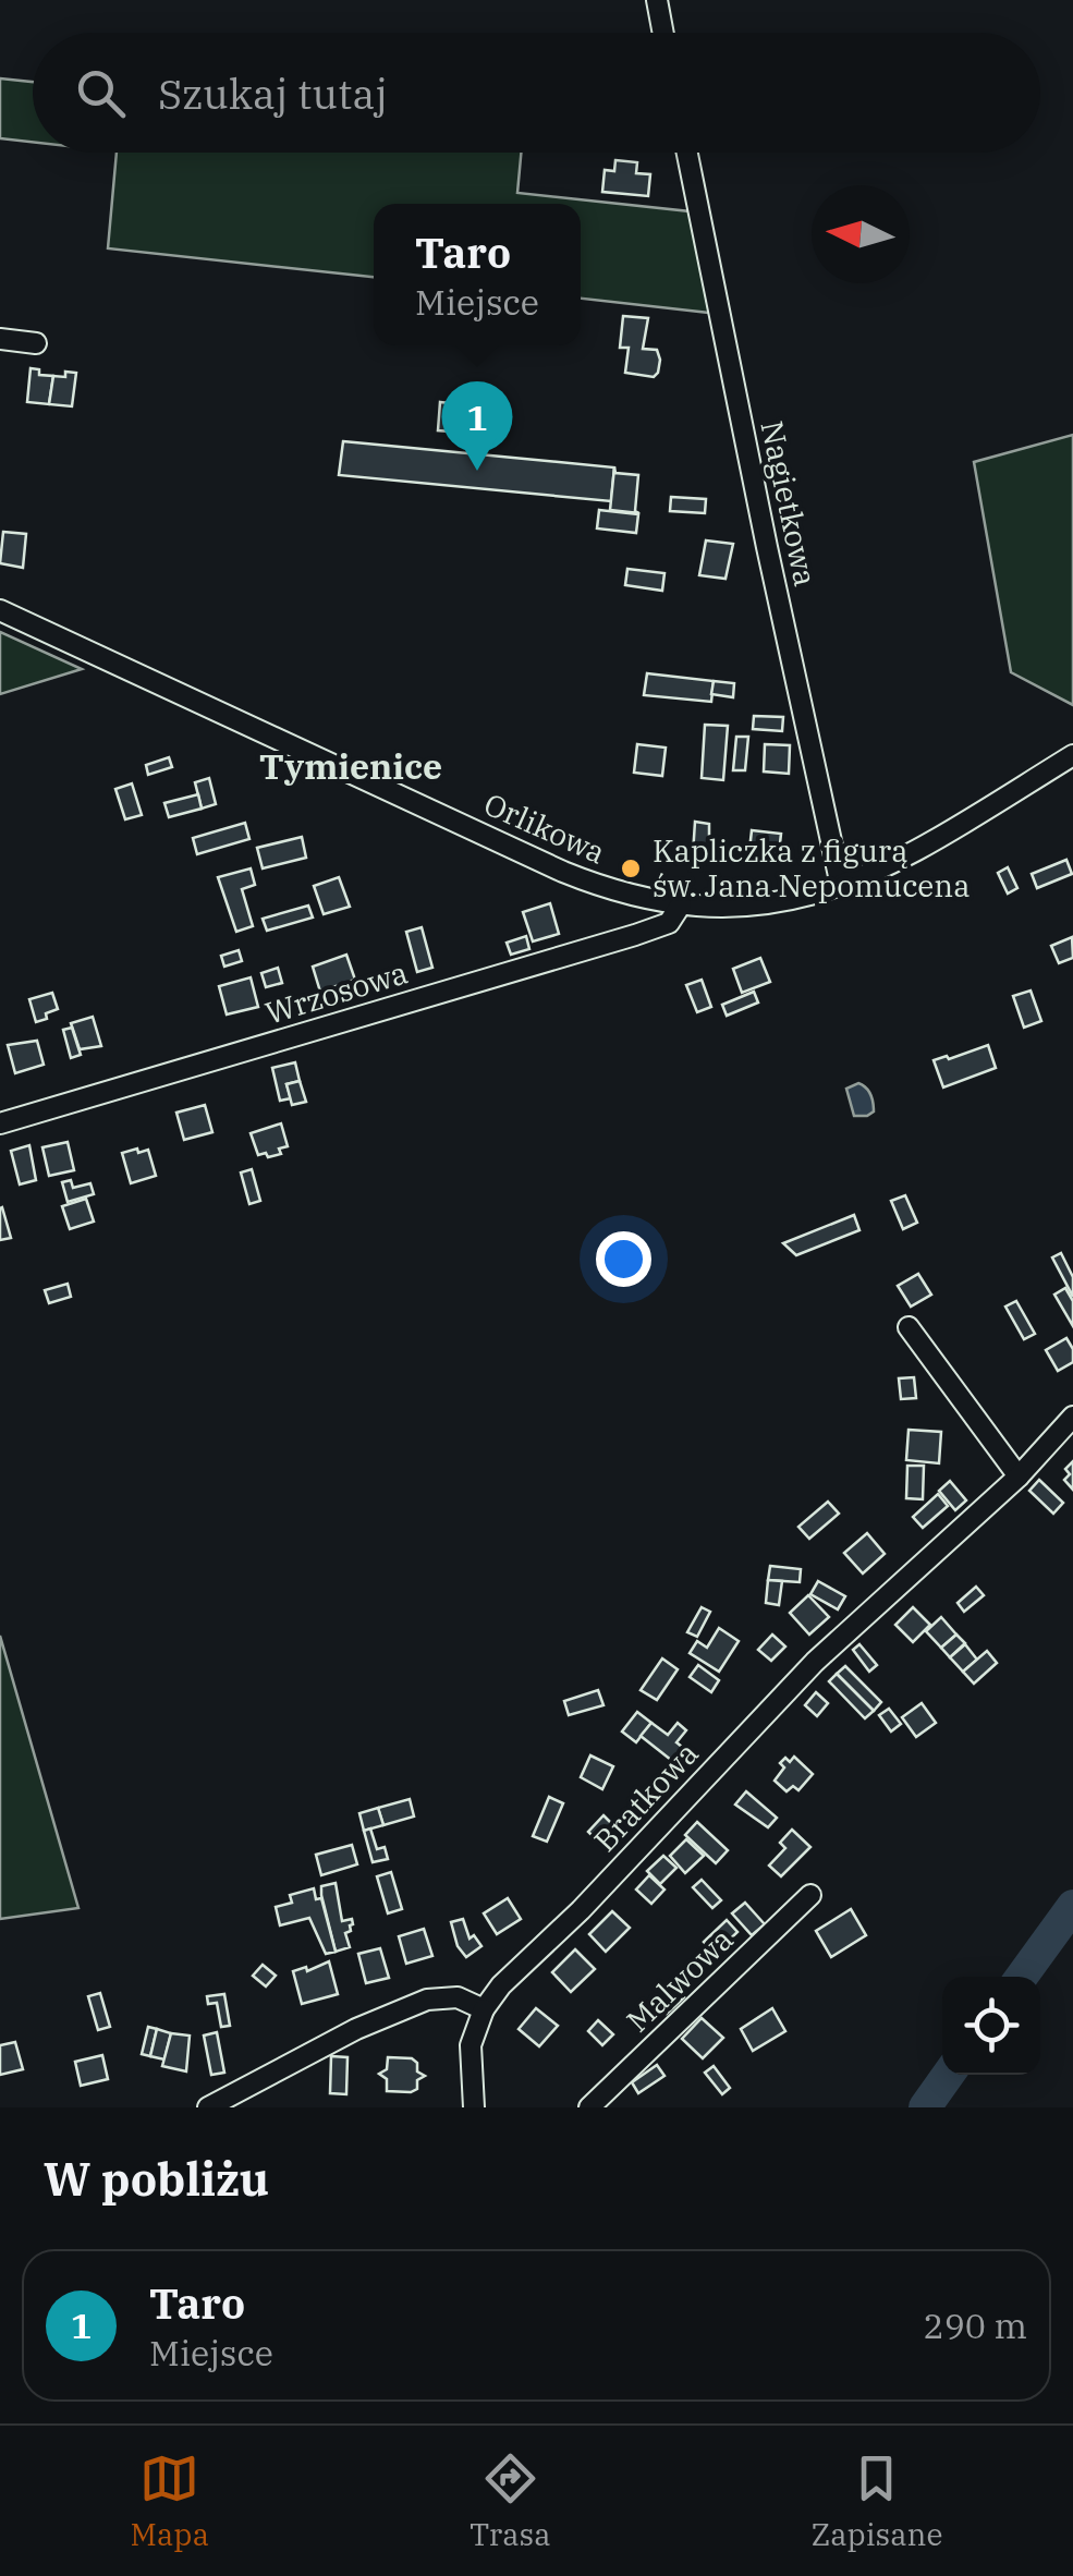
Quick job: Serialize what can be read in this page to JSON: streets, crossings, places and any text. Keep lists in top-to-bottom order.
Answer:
{
  "streets": {
    "street": [
      "Nagietkowa",
      "Orlikowa",
      "Wrzosowa",
      "Bratkowa",
      "Malwowa"
    ]
  },
  "crossings": [
    ["Nagietkowa", "Orlikowa"],
    ["Orlikowa", "Wrzosowa"]
  ],
  "districts": ["Tymienice"],
  "places": ["Kapliczka z figurą św. Jana Nepomucena"],
  "north": "left",
  "page": {
    "search": "Szukaj tutaj",
    "popup": ["Taro", "Miejsce"],
    "pins": "1",
    "heading": "W pobliżu",
    "list": [
      {
        "mark": "1",
        "name": "Taro",
        "note": "Miejsce",
        "value": "290 m"
      }
    ],
    "nav": ["Mapa", "Trasa", "Zapisane"]
  }
}
